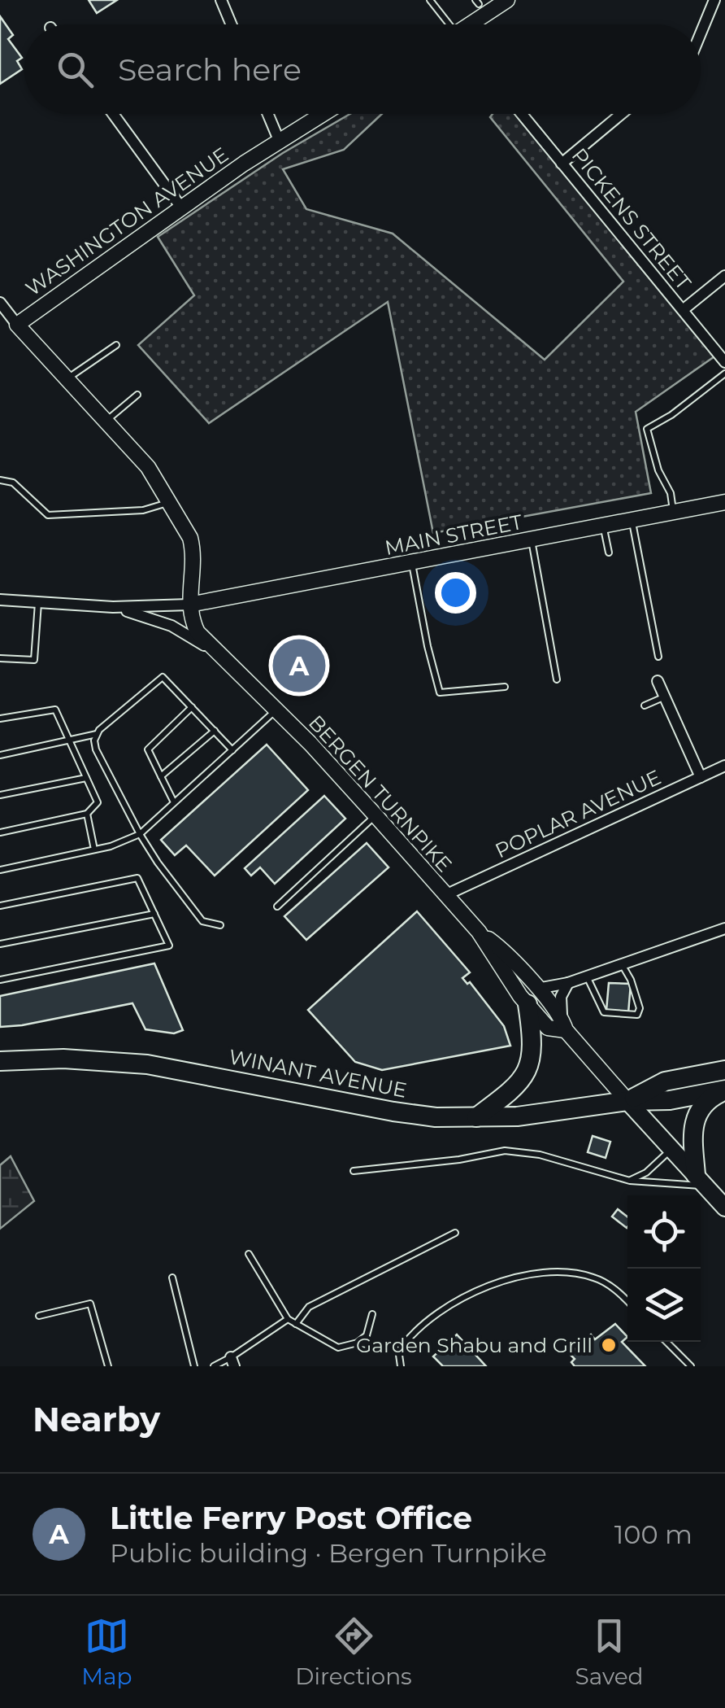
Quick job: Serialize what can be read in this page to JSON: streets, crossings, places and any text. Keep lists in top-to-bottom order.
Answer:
{
  "streets": {
    "highway": ["WINANT AVENUE"],
    "main road": ["BERGEN TURNPIKE"],
    "street": [
      "PICKENS STREET",
      "WASHINGTON AVENUE",
      "MAIN STREET",
      "POPLAR AVENUE"
    ]
  },
  "crossings": [
    ["WASHINGTON AVENUE", "MAIN STREET"],
    ["WASHINGTON AVENUE", "BERGEN TURNPIKE"],
    ["MAIN STREET", "BERGEN TURNPIKE"],
    ["BERGEN TURNPIKE", "POPLAR AVENUE"],
    ["BERGEN TURNPIKE", "WINANT AVENUE"]
  ],
  "places": ["Garden Shabu and Grill"],
  "page": {
    "search": "Search here",
    "pins": "A",
    "heading": "Nearby",
    "list": [
      {
        "mark": "A",
        "name": "Little Ferry Post Office",
        "note": "Public building · Bergen Turnpike",
        "value": "100 m"
      }
    ],
    "nav": ["Map", "Directions", "Saved"]
  }
}
